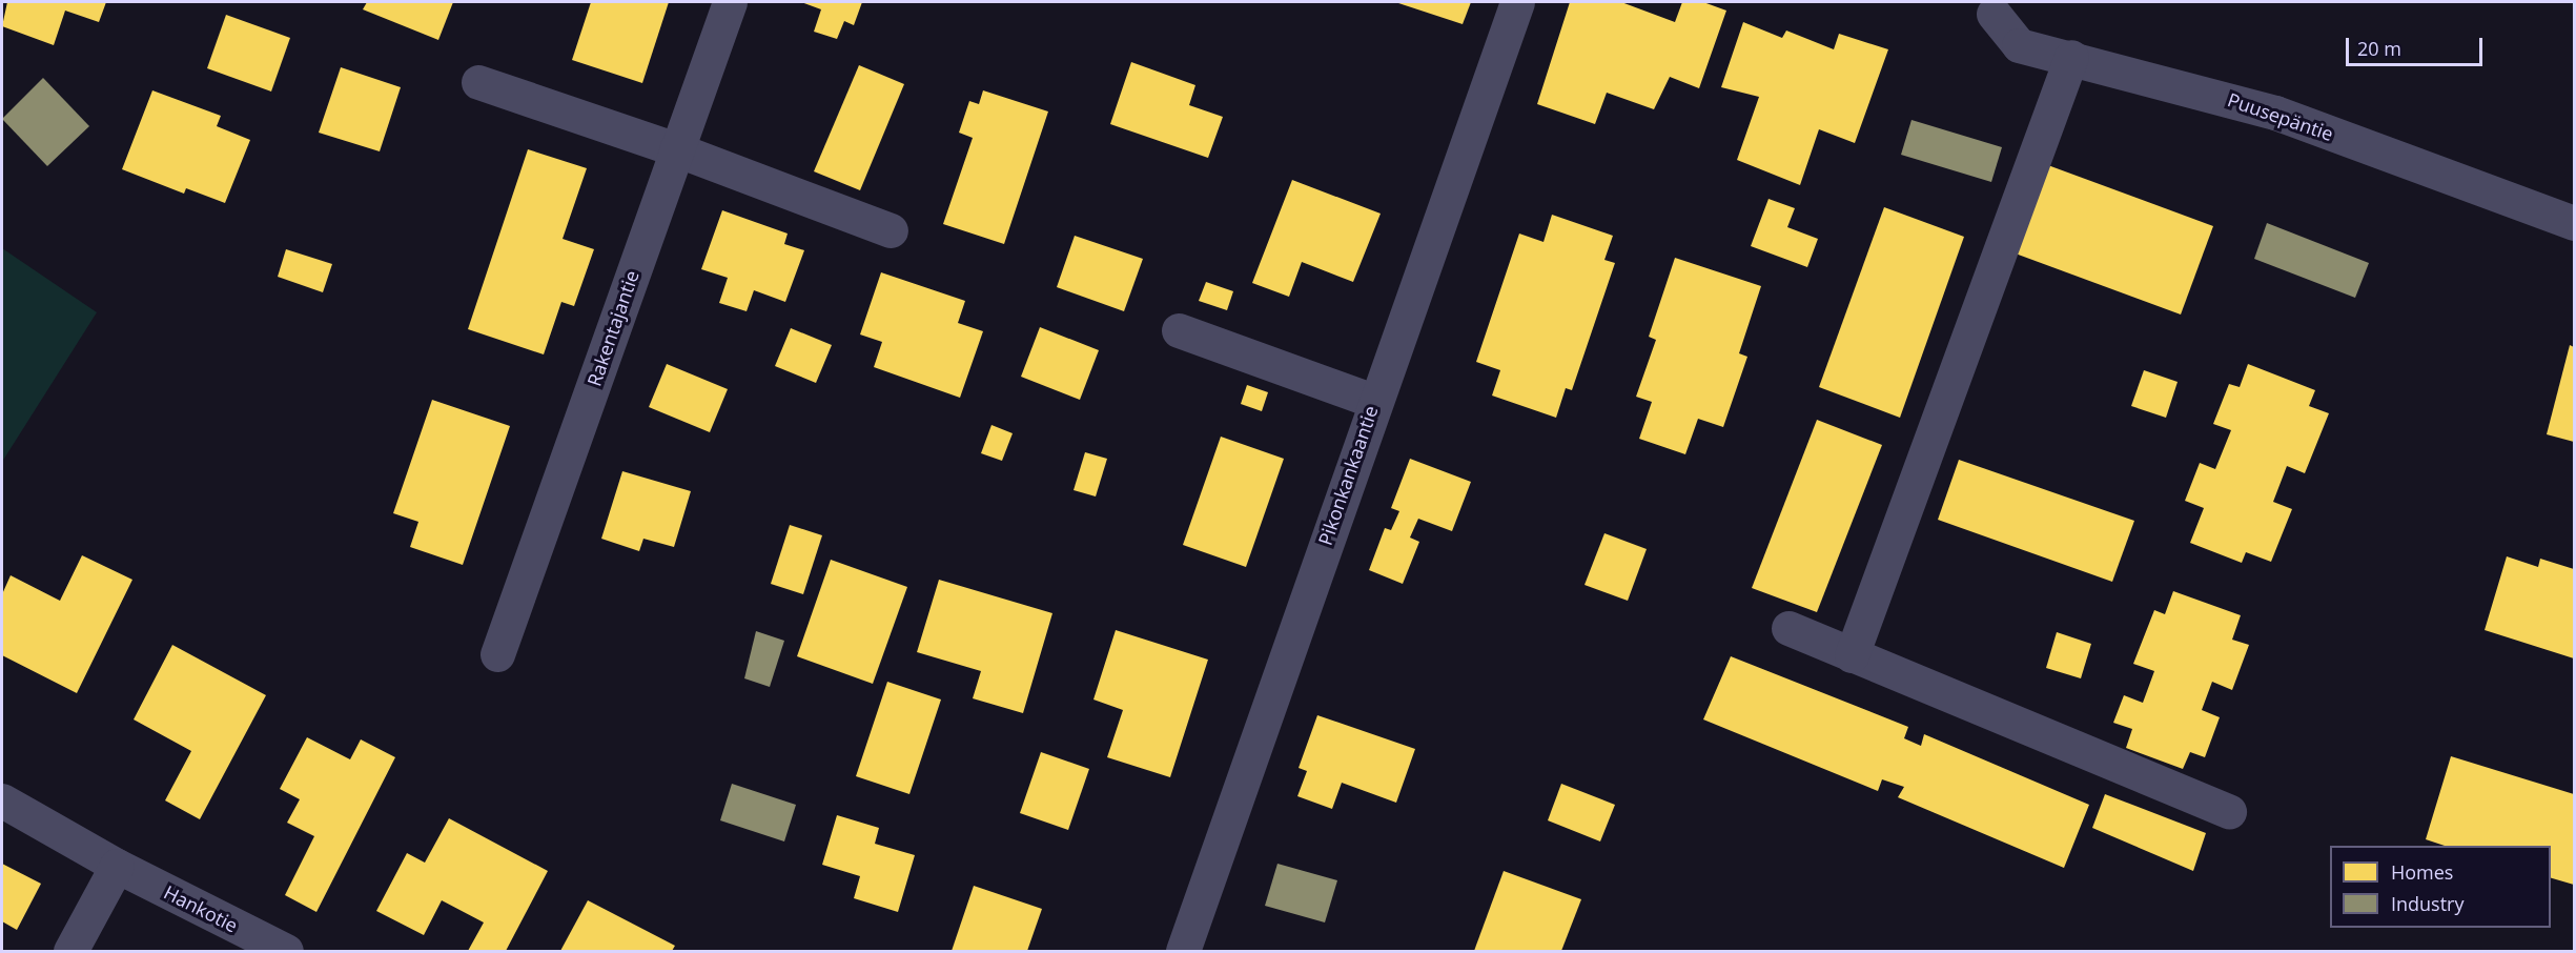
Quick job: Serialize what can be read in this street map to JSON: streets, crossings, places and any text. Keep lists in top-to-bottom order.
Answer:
{
  "streets": {
    "street": [
      "Puusepäntie",
      "Rakentajantie",
      "Pikonkankaantie",
      "Hankotie"
    ]
  },
  "legend": ["Homes", "Industry"],
  "scale_bar": "20 m"
}
